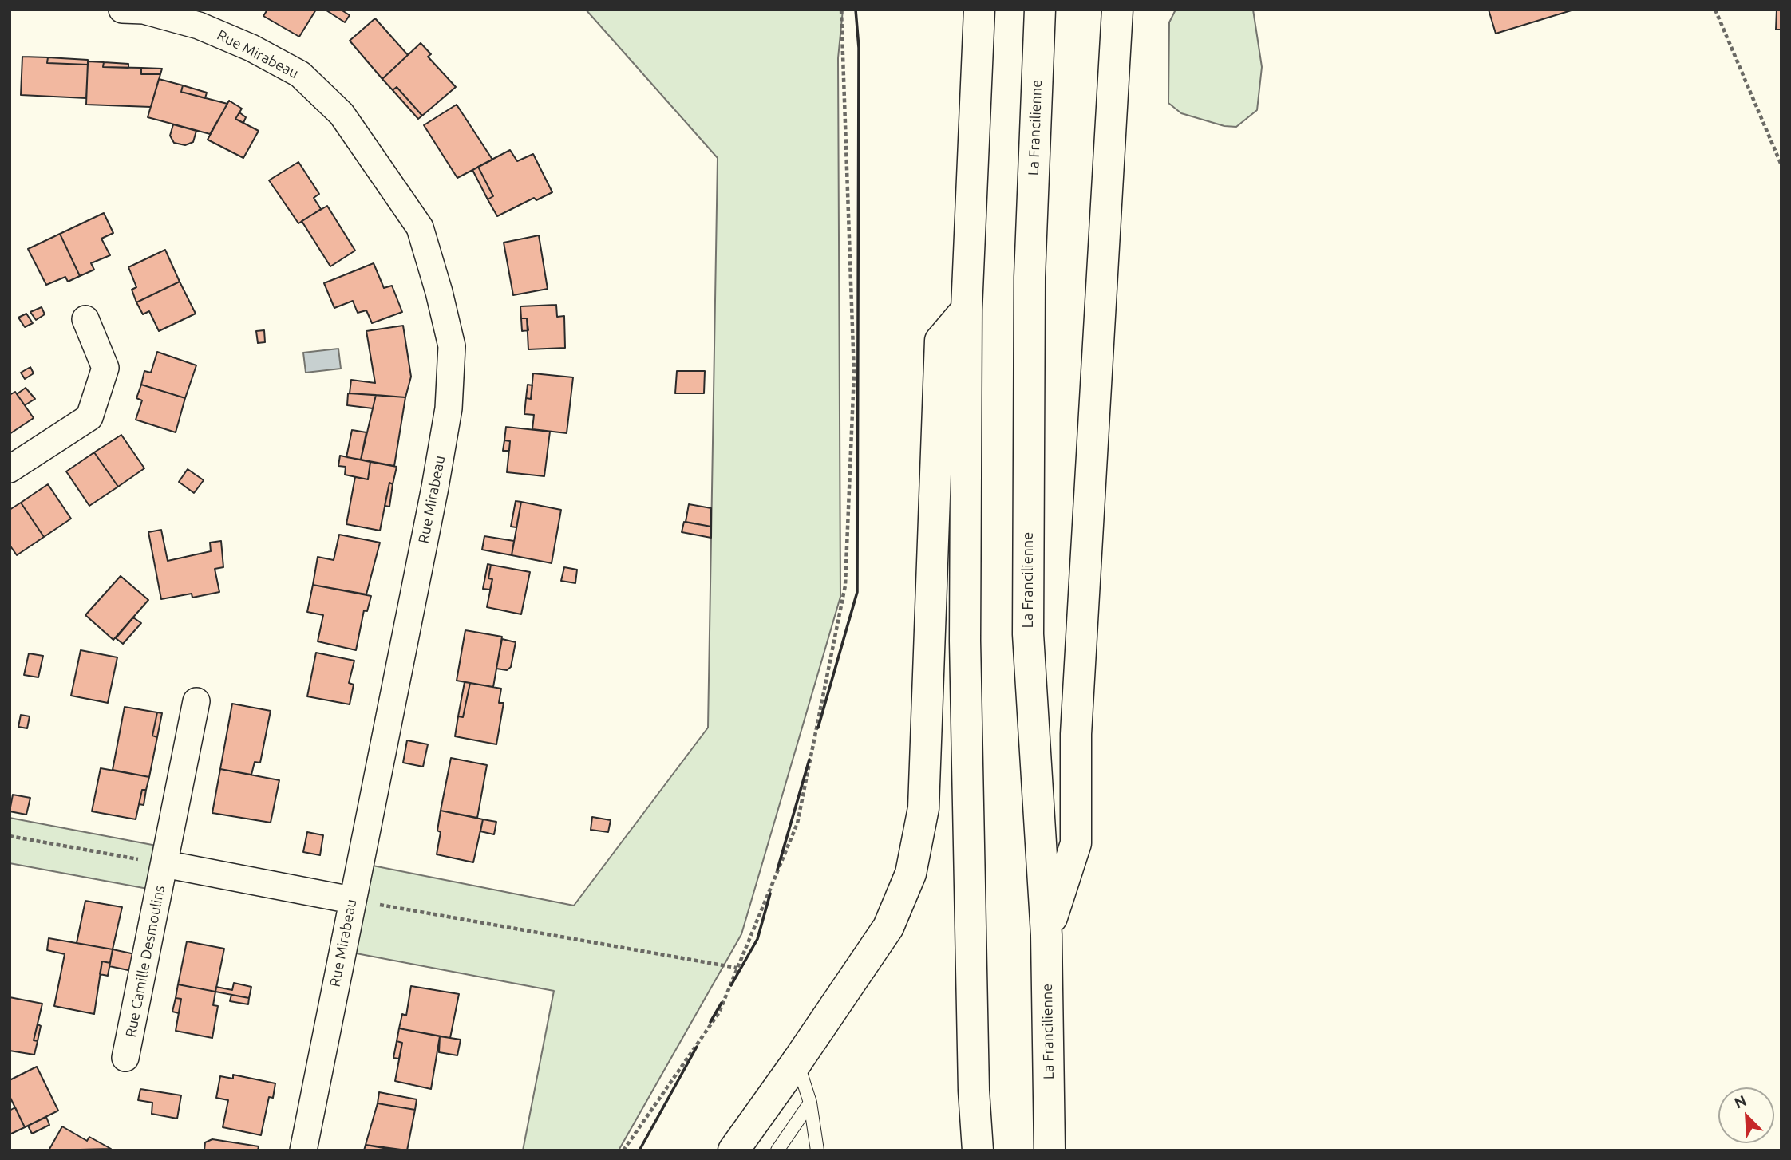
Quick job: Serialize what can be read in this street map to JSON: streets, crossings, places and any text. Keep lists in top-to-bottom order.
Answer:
{
  "streets": {
    "main road": ["La Francilienne"],
    "street": ["Rue Mirabeau", "Rue Camille Desmoulins"]
  },
  "north": "top left"
}
